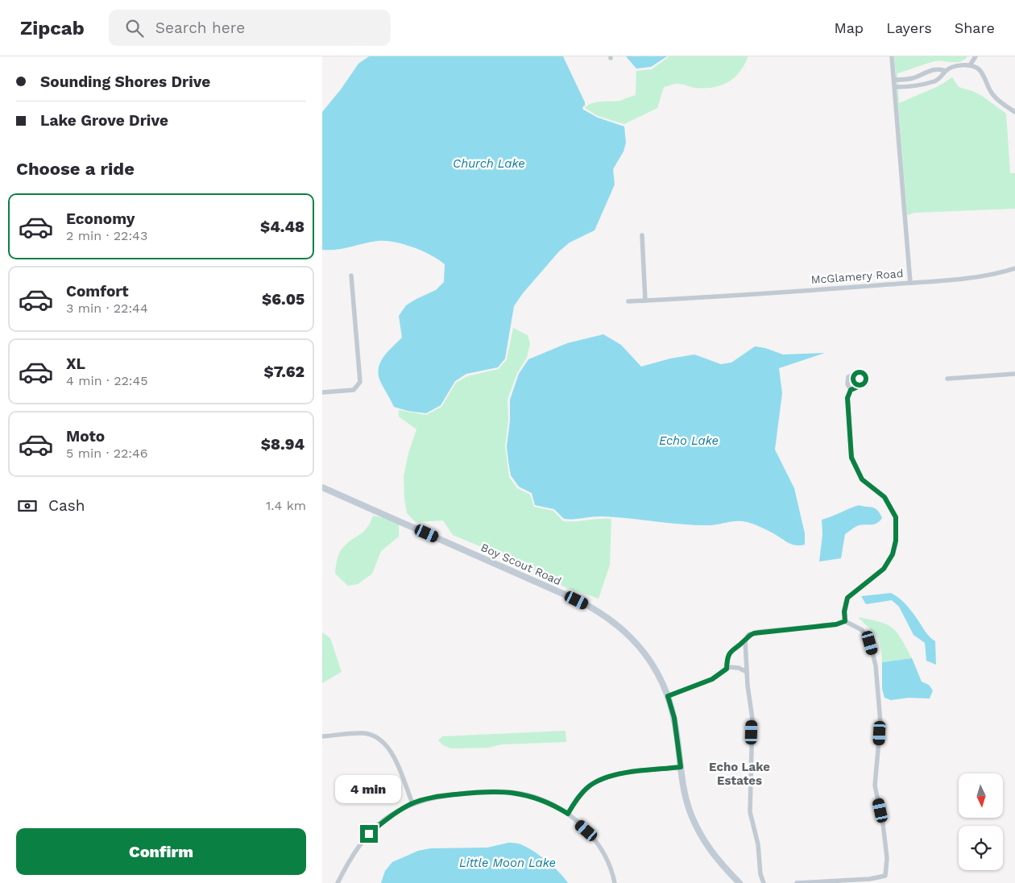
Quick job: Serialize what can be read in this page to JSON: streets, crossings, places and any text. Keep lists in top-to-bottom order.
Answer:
{
  "streets": {
    "street": ["McGlamery Road", "Boy Scout Road"]
  },
  "districts": ["Echo Lake Estates"],
  "water": ["Church Lake", "Echo Lake", "Little Moon Lake"],
  "north": "bottom",
  "page": {
    "header": "Zipcab",
    "search": "Search here",
    "nav": ["Map", "Layers", "Share"],
    "banner": ["Sounding Shores Drive", "Lake Grove Drive"],
    "heading": "Choose a ride",
    "list": [
      {
        "name": "Economy",
        "note": "2 min · 22:43",
        "value": "$4.48"
      },
      {
        "name": "Comfort",
        "note": "3 min · 22:44",
        "value": "$6.05"
      },
      {
        "name": "XL",
        "note": "4 min · 22:45",
        "value": "$7.62"
      },
      {
        "name": "Moto",
        "note": "5 min · 22:46",
        "value": "$8.94"
      }
    ],
    "pay": ["Cash", "1.4 km"],
    "bubble": "4 min",
    "buttons": "Confirm"
  }
}
